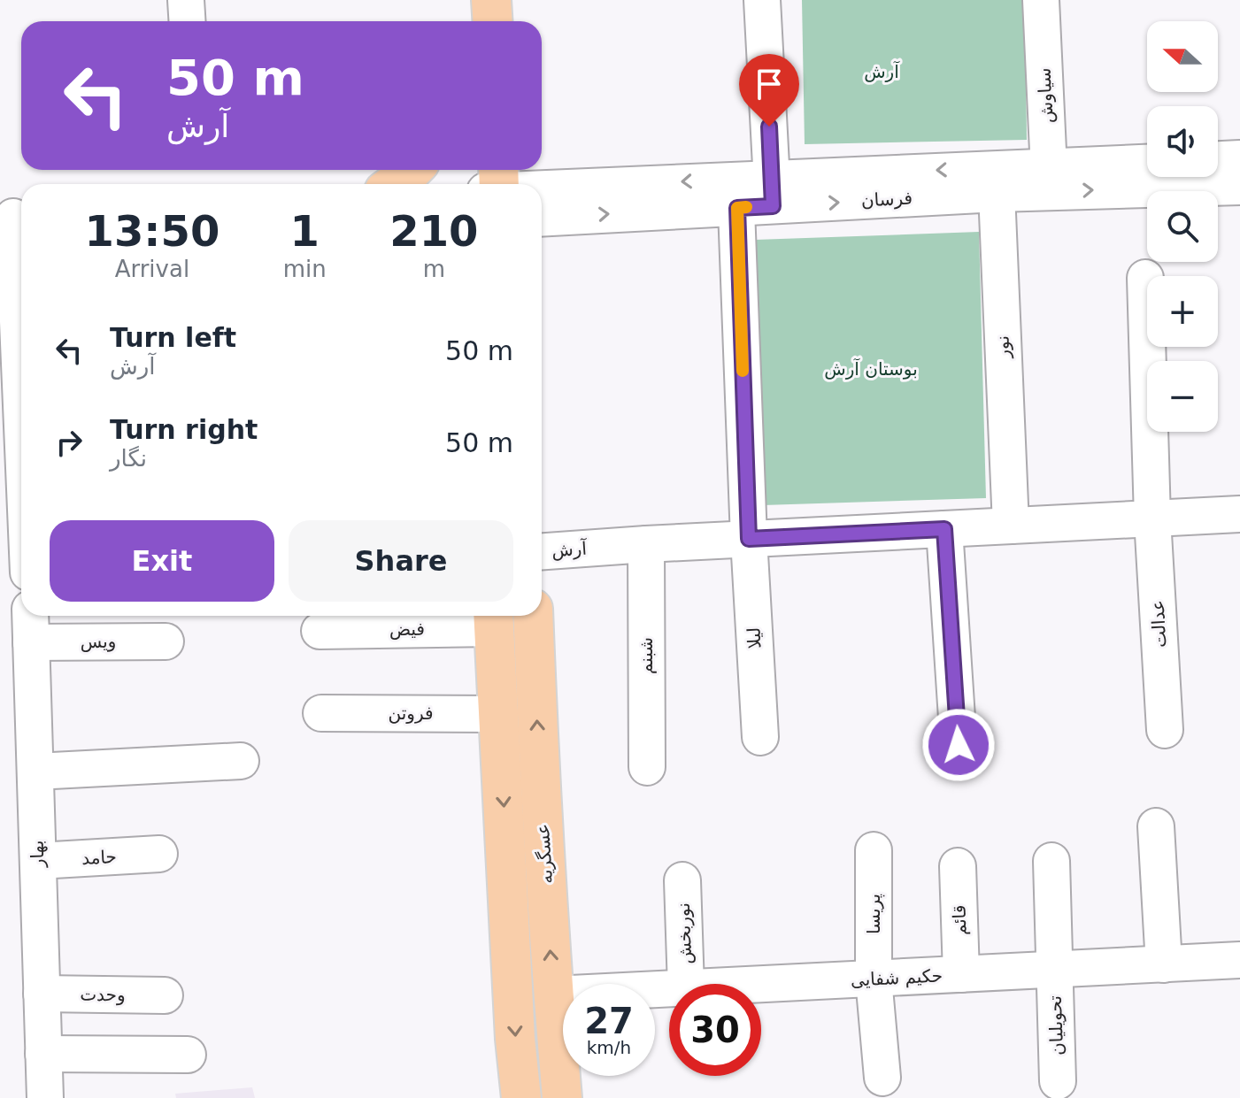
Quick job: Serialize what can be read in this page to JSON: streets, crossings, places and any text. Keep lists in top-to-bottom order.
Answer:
{
  "streets": {
    "main road": ["عسگریه"],
    "street": [
      "سیاوش",
      "فرسان",
      "نور",
      "آرش",
      "عدالت",
      "فیض",
      "لیلا",
      "ویس",
      "شبنم",
      "فروتن",
      "بهار",
      "حامد",
      "پریسا",
      "قائم",
      "نوربخش",
      "حکیم شفایی",
      "وحدت",
      "تحویلیان"
    ]
  },
  "crossings": [
    ["سیاوش", "فرسان"],
    ["فرسان", "نور"],
    ["فرسان", "لیلا"],
    ["نور", "آرش"],
    ["آرش", "عدالت"],
    ["آرش", "لیلا"],
    ["آرش", "شبنم"],
    ["ویس", "بهار"],
    ["بهار", "حامد"],
    ["بهار", "وحدت"],
    ["عسگریه", "حکیم شفایی"],
    ["پریسا", "حکیم شفایی"],
    ["قائم", "حکیم شفایی"],
    ["حکیم شفایی", "تحویلیان"]
  ],
  "parks": ["آرش", "بوستان آرش"],
  "north": "left",
  "page": {
    "map_buttons": ["+", "−"],
    "turn": ["50 m", "آرش"],
    "eta": [
      "13:50",
      "Arrival",
      "1",
      "min",
      "210",
      "m"
    ],
    "list": [
      {
        "name": "Turn left",
        "note": "آرش",
        "value": "50 m"
      },
      {
        "name": "Turn right",
        "note": "نگار",
        "value": "50 m"
      }
    ],
    "buttons": ["Exit", "Share"],
    "speed": "27 km/h",
    "limit": "30"
  }
}
